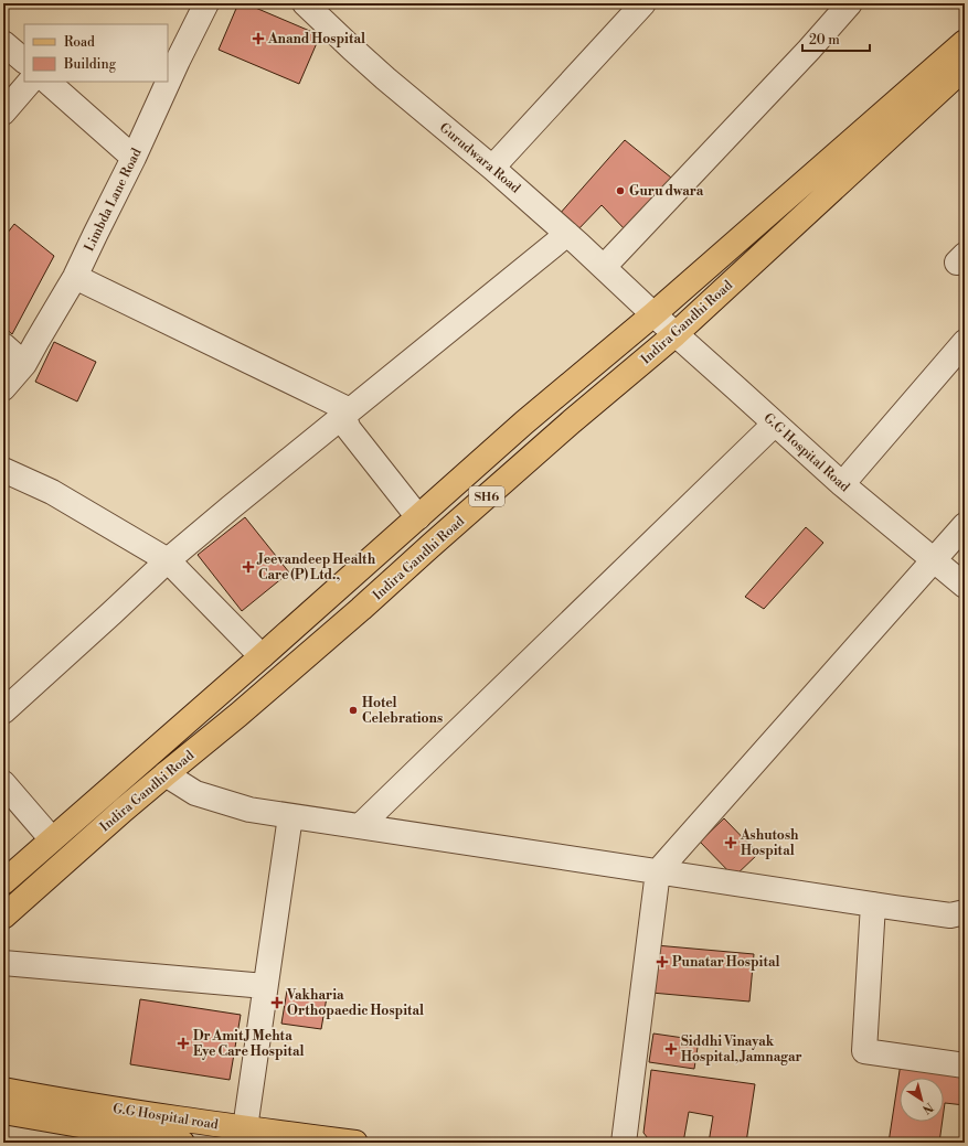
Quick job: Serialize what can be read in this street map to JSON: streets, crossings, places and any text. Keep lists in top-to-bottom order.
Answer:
{
  "streets": {
    "main road": ["Indira Gandhi Road", "SH6", "G.G Hospital road"],
    "street": ["Gurudwara Road", "Limbda Lane Road", "G.G Hospital Road"]
  },
  "crossings": [
    ["Gurudwara Road", "Indira Gandhi Road"],
    ["Gurudwara Road", "G.G Hospital Road"],
    ["Indira Gandhi Road", "G.G Hospital Road"]
  ],
  "places": {
    "health": [
      "Anand Hospital",
      "Jeevandeep Health Care (P) Ltd.,",
      "Ashutosh Hospital",
      "Punatar Hospital",
      "Vakharia Orthopaedic Hospital",
      "Dr Amit J Mehta Eye Care Hospital",
      "Siddhi Vinayak Hospital, Jamnagar"
    ],
    "other": ["Guru dwara", "Hotel Celebrations"]
  },
  "legend": ["Road", "Building"],
  "scale_bar": "20 m",
  "north": "bottom right"
}
